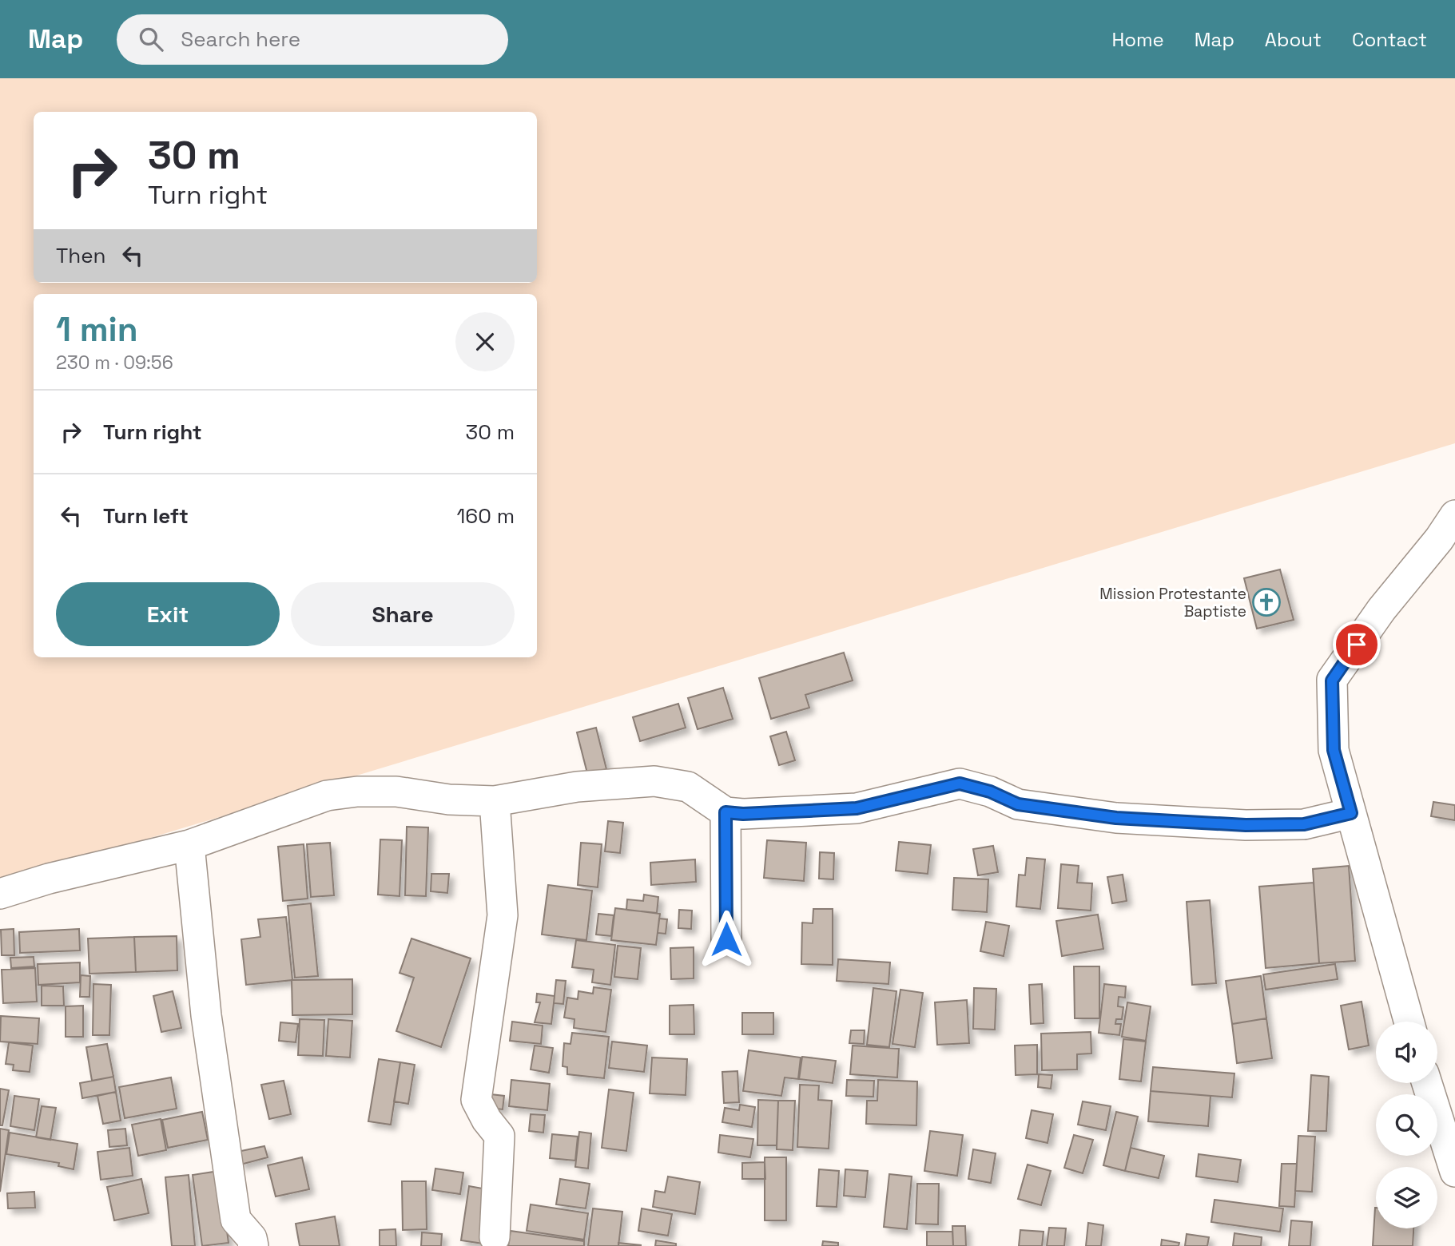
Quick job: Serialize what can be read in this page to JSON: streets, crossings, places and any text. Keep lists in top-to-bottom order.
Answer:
{
  "places": {
    "church": ["Mission Protestante Baptiste"]
  },
  "page": {
    "header": "Map",
    "search": "Search here",
    "nav": [
      "Home",
      "Map",
      "About",
      "Contact"
    ],
    "turn": ["30 m", "Turn right"],
    "then": "Then",
    "heading": ["1 min", "230 m · 09:56"],
    "list": [
      {
        "name": "Turn right",
        "value": "30 m"
      },
      {
        "name": "Turn left",
        "value": "160 m"
      }
    ],
    "buttons": ["Exit", "Share"]
  }
}
